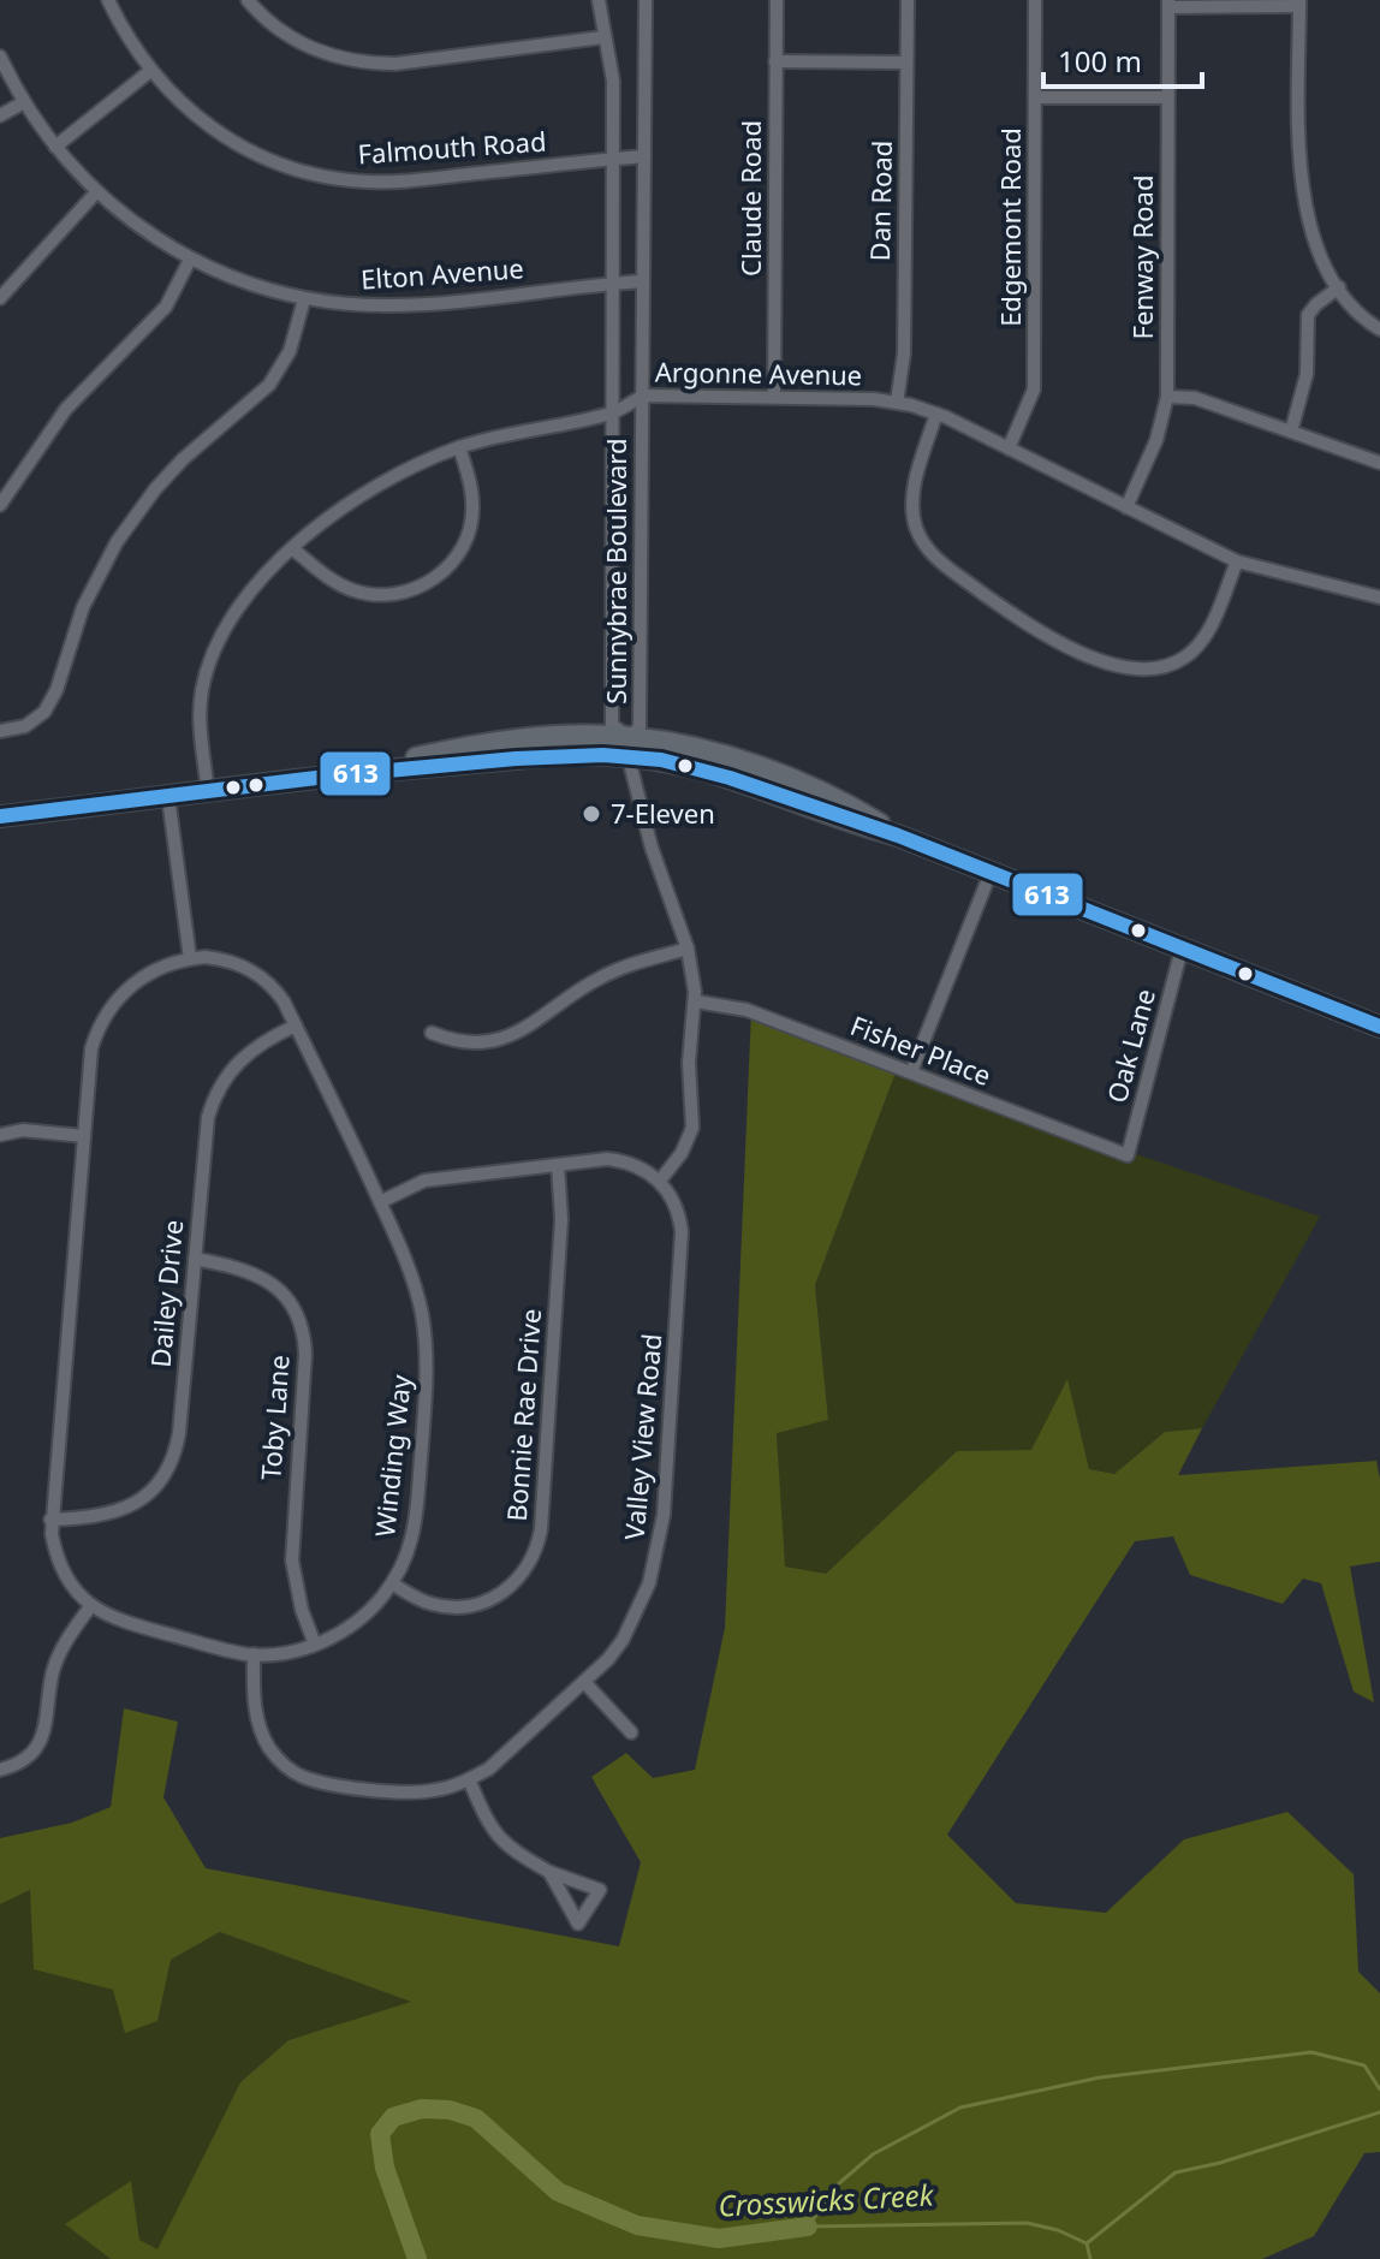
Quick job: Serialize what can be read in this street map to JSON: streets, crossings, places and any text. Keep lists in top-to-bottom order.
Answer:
{
  "streets": {
    "street": [
      "Falmouth Road",
      "Claude Road",
      "Dan Road",
      "Edgemont Road",
      "Fenway Road",
      "Elton Avenue",
      "Argonne Avenue",
      "Sunnybrae Boulevard",
      "Oak Lane",
      "Fisher Place",
      "Dailey Drive",
      "Bonnie Rae Drive",
      "Toby Lane",
      "Valley View Road",
      "Winding Way"
    ]
  },
  "crossings": [
    ["Falmouth Road", "Sunnybrae Boulevard"],
    ["Claude Road", "Argonne Avenue"],
    ["Dan Road", "Argonne Avenue"],
    ["Edgemont Road", "Argonne Avenue"],
    ["Fenway Road", "Argonne Avenue"],
    ["Elton Avenue", "Sunnybrae Boulevard"],
    ["Argonne Avenue", "Sunnybrae Boulevard"],
    ["Oak Lane", "Fisher Place"],
    ["Dailey Drive", "Toby Lane"],
    ["Dailey Drive", "Winding Way"],
    ["Bonnie Rae Drive", "Winding Way"],
    ["Toby Lane", "Winding Way"],
    ["Valley View Road", "Winding Way"]
  ],
  "water": ["Crosswicks Creek"],
  "places": ["7-Eleven"],
  "lines": ["transit line 613"],
  "scale_bar": "100 m"
}
